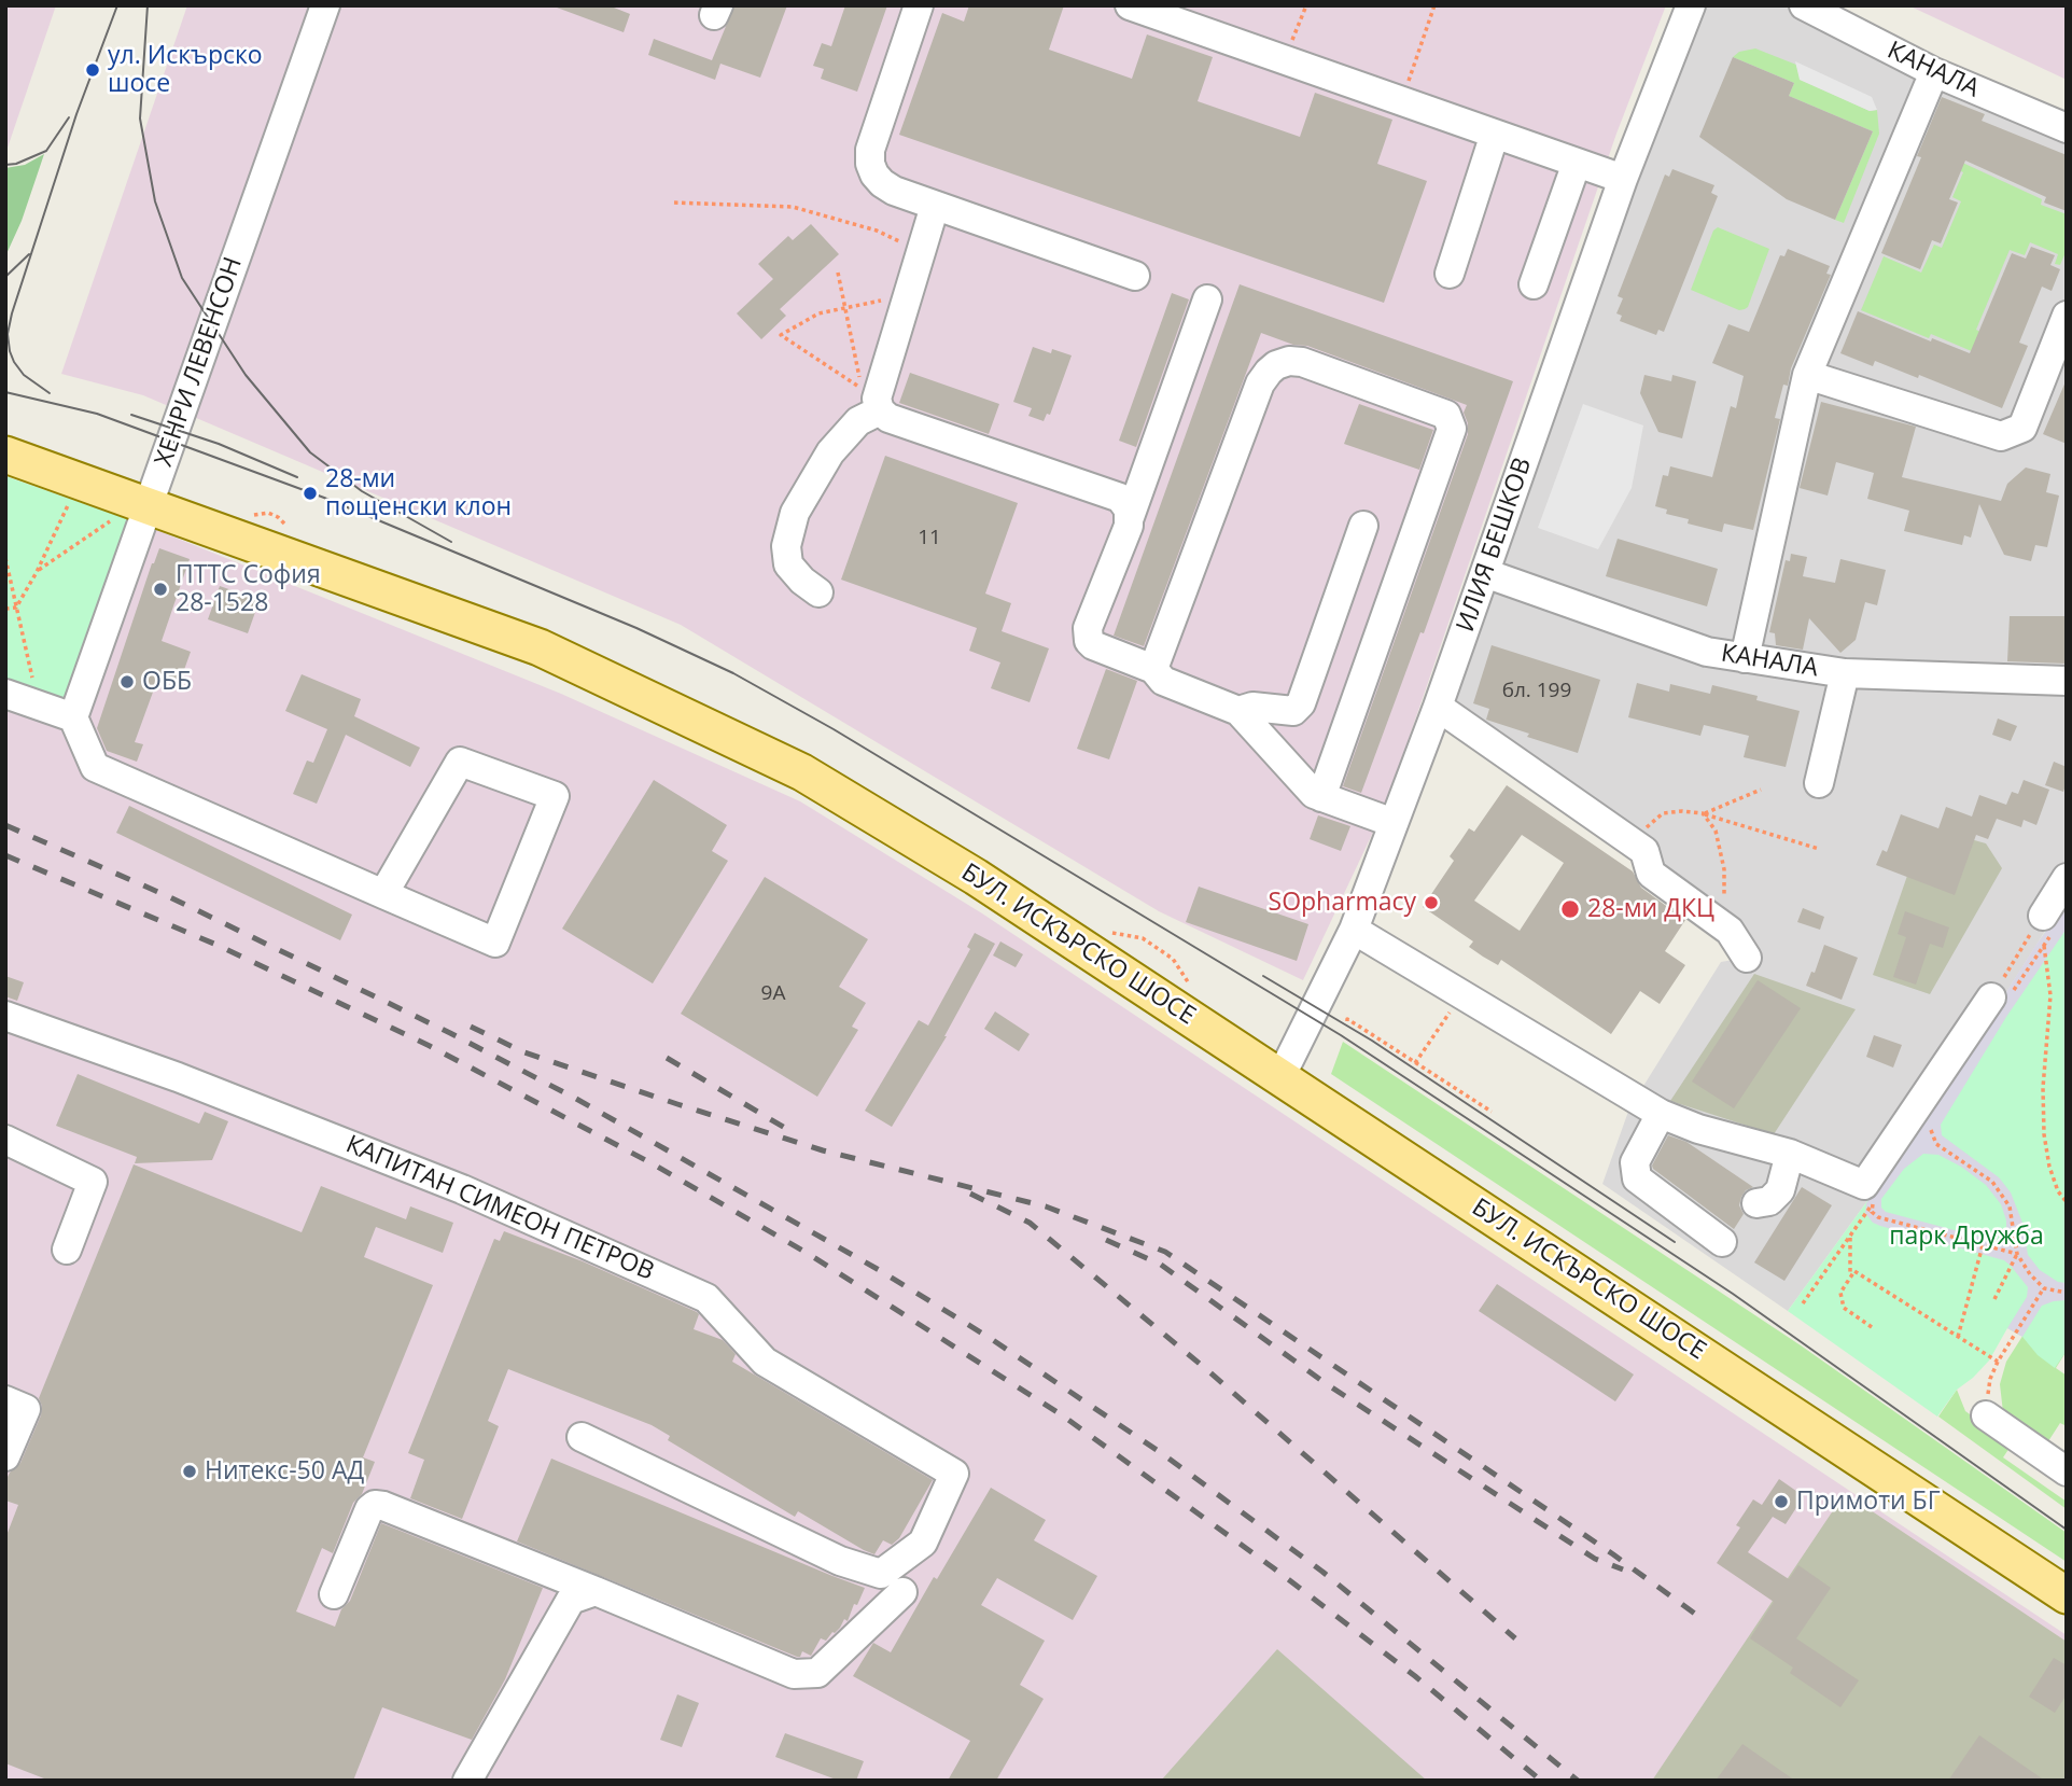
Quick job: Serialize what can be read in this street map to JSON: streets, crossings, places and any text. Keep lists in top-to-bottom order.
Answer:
{
  "streets": {
    "main road": ["БУЛ. ИСКЪРСКО ШОСЕ"],
    "street": [
      "КАНАЛА",
      "ХЕНРИ ЛЕВЕНСОН",
      "ИЛИЯ БЕШКОВ",
      "КАПИТАН СИМЕОН ПЕТРОВ"
    ]
  },
  "crossings": [
    ["КАНАЛА", "ИЛИЯ БЕШКОВ"],
    ["ХЕНРИ ЛЕВЕНСОН", "БУЛ. ИСКЪРСКО ШОСЕ"],
    ["ИЛИЯ БЕШКОВ", "БУЛ. ИСКЪРСКО ШОСЕ"]
  ],
  "parks": ["парк Дружба"],
  "places": [
    "ул. Искърско шосе",
    "28-ми пощенски клон",
    "ПТТС София 28-1528",
    "ОББ",
    "SOpharmacy",
    "28-ми ДКЦ",
    "Нитекс-50 АД",
    "Примоти БГ"
  ],
  "house_numbers": ["11", "бл. 199", "9A"]
}
